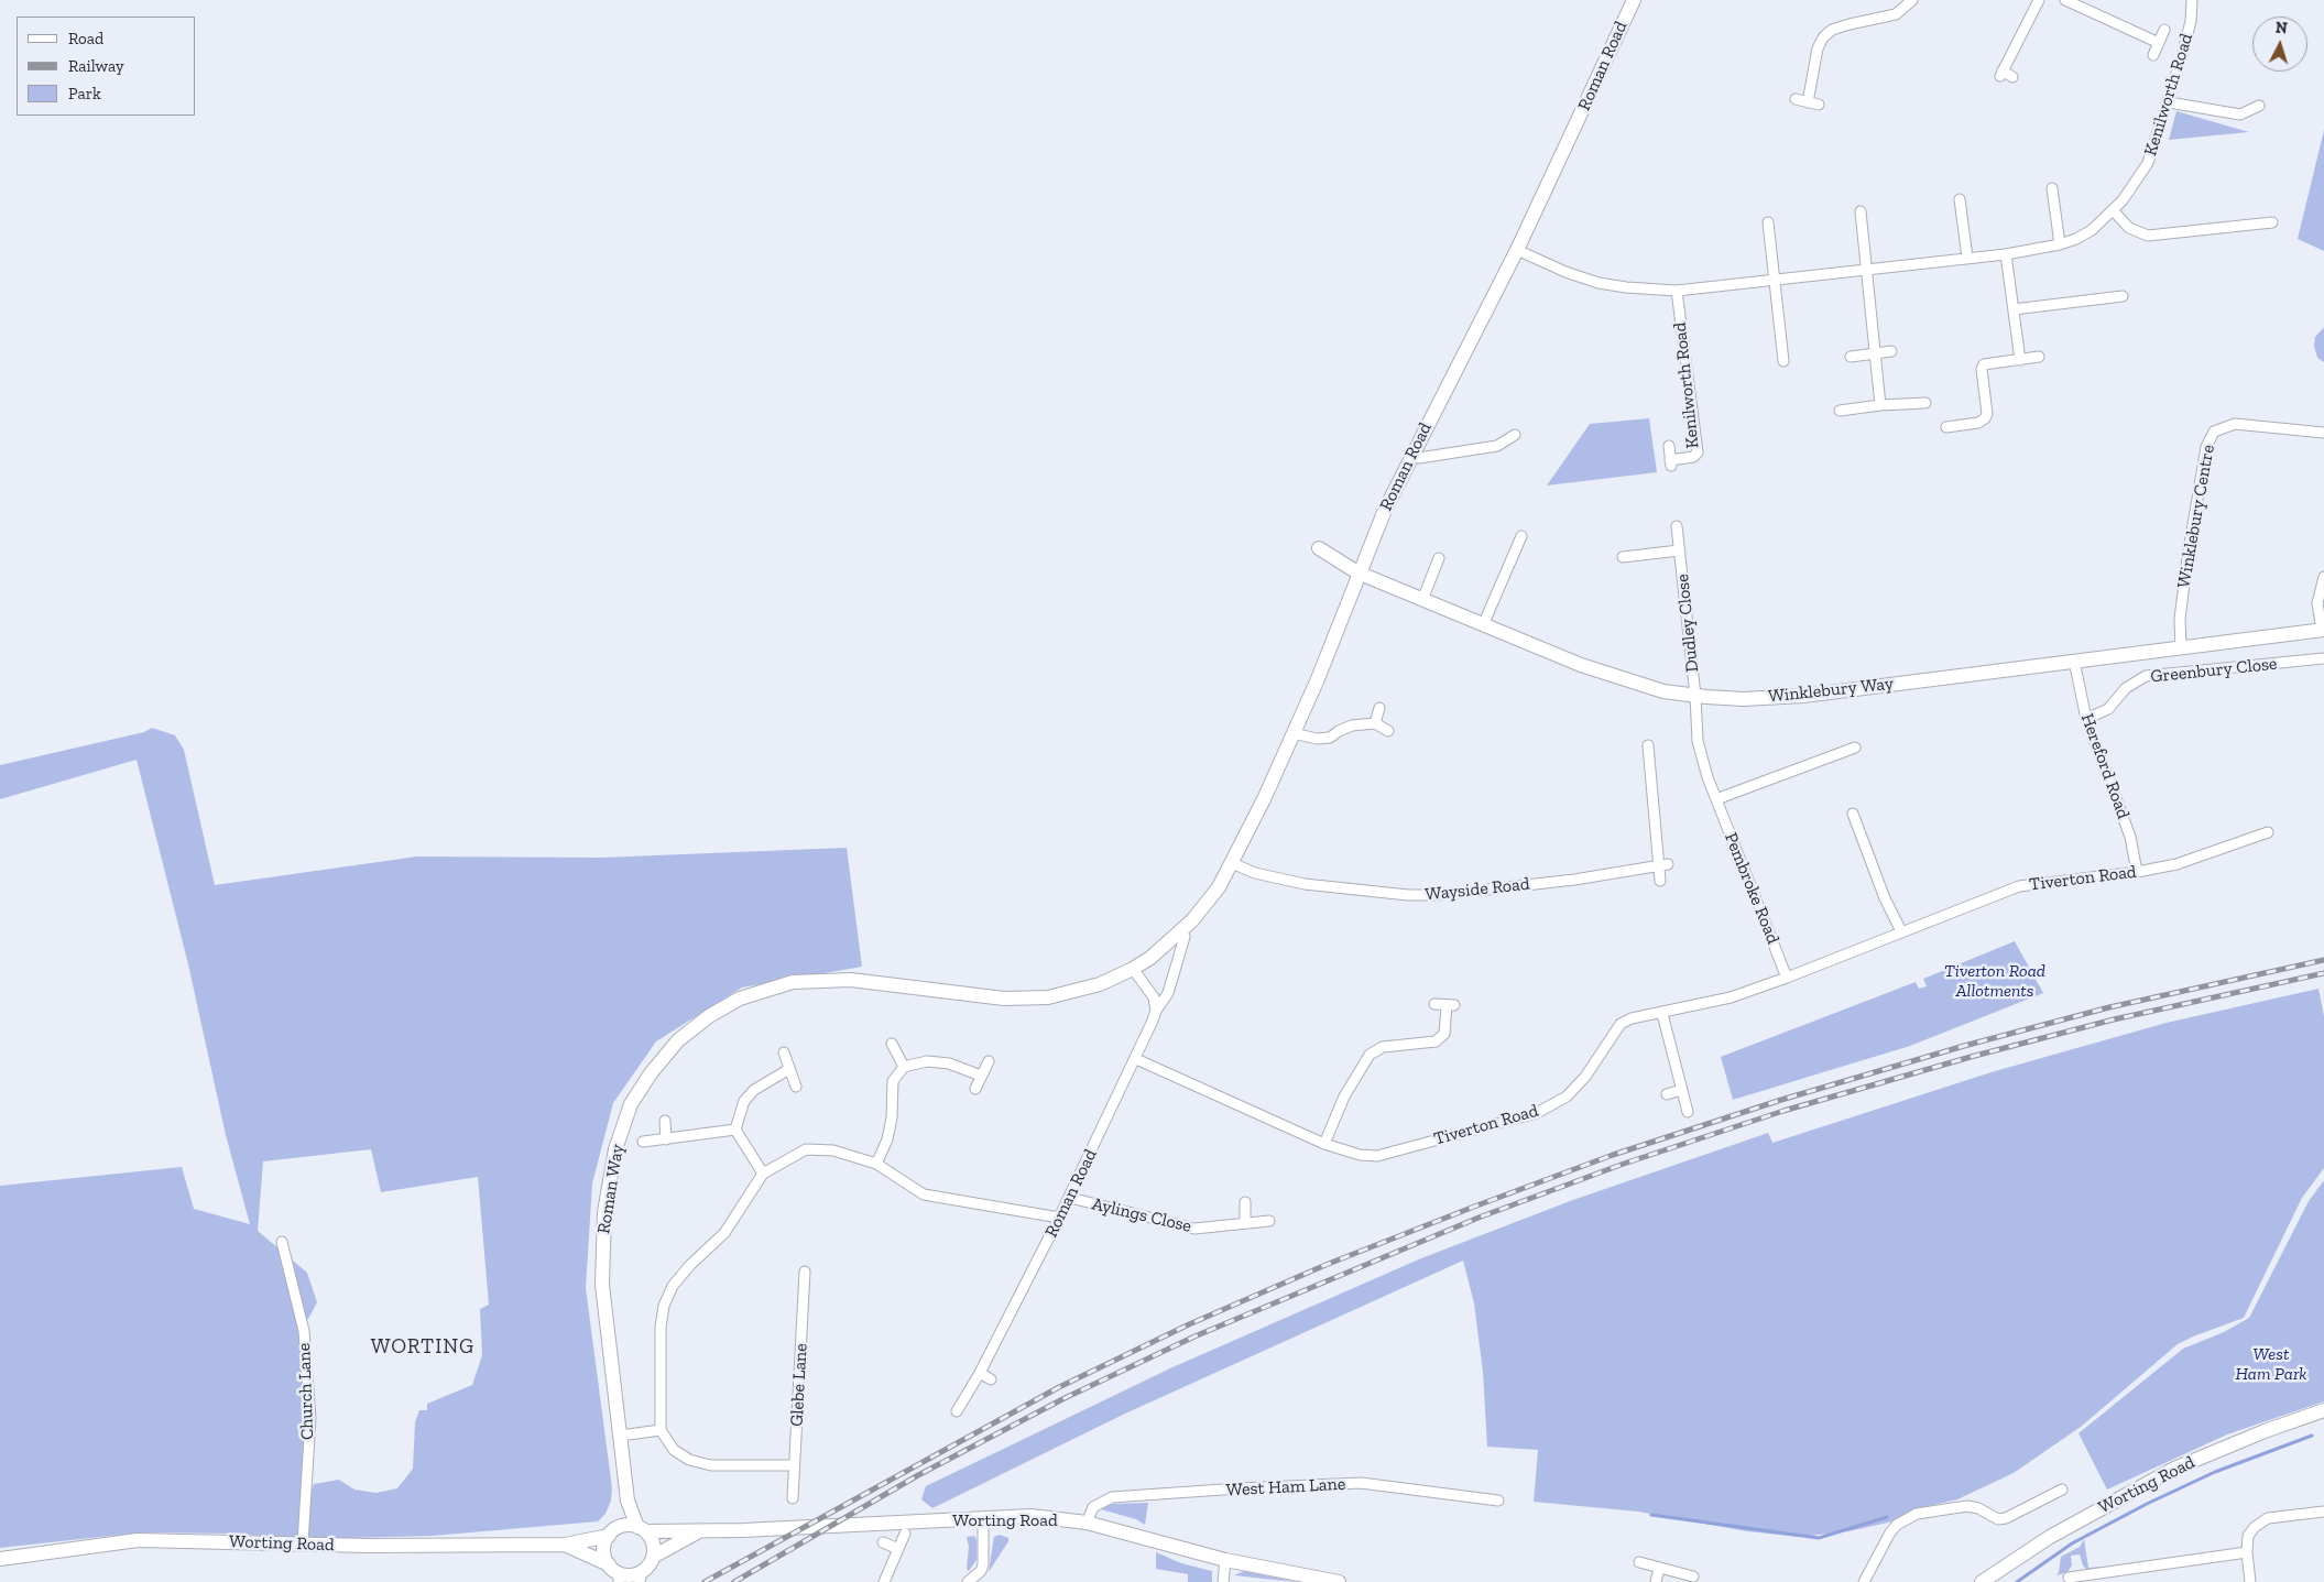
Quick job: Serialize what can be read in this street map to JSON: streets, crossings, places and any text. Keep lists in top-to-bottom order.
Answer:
{
  "streets": {
    "street": [
      "Roman Road",
      "Kenilworth Road",
      "Winklebury Centre",
      "Dudley Close",
      "Greenbury Close",
      "Winklebury Way",
      "Hereford Road",
      "Tiverton Road",
      "Pembroke Road",
      "Wayside Road",
      "Roman Way",
      "Aylings Close",
      "Glebe Lane",
      "Church Lane",
      "Worting Road",
      "West Ham Lane"
    ]
  },
  "crossings": [
    ["Roman Road", "Kenilworth Road"],
    ["Roman Road", "Winklebury Way"],
    ["Roman Road", "Tiverton Road"],
    ["Roman Road", "Wayside Road"],
    ["Roman Road", "Roman Way"],
    ["Roman Road", "Aylings Close"],
    ["Winklebury Centre", "Winklebury Way"],
    ["Dudley Close", "Winklebury Way"],
    ["Dudley Close", "Pembroke Road"],
    ["Greenbury Close", "Hereford Road"],
    ["Winklebury Way", "Hereford Road"],
    ["Winklebury Way", "Pembroke Road"],
    ["Hereford Road", "Tiverton Road"],
    ["Tiverton Road", "Pembroke Road"],
    ["Roman Way", "Worting Road"],
    ["Church Lane", "Worting Road"],
    ["Worting Road", "West Ham Lane"]
  ],
  "districts": ["WORTING"],
  "parks": ["Tiverton Road Allotments", "West Ham Park"],
  "legend": ["Road", "Railway", "Park"],
  "north": "top"
}
